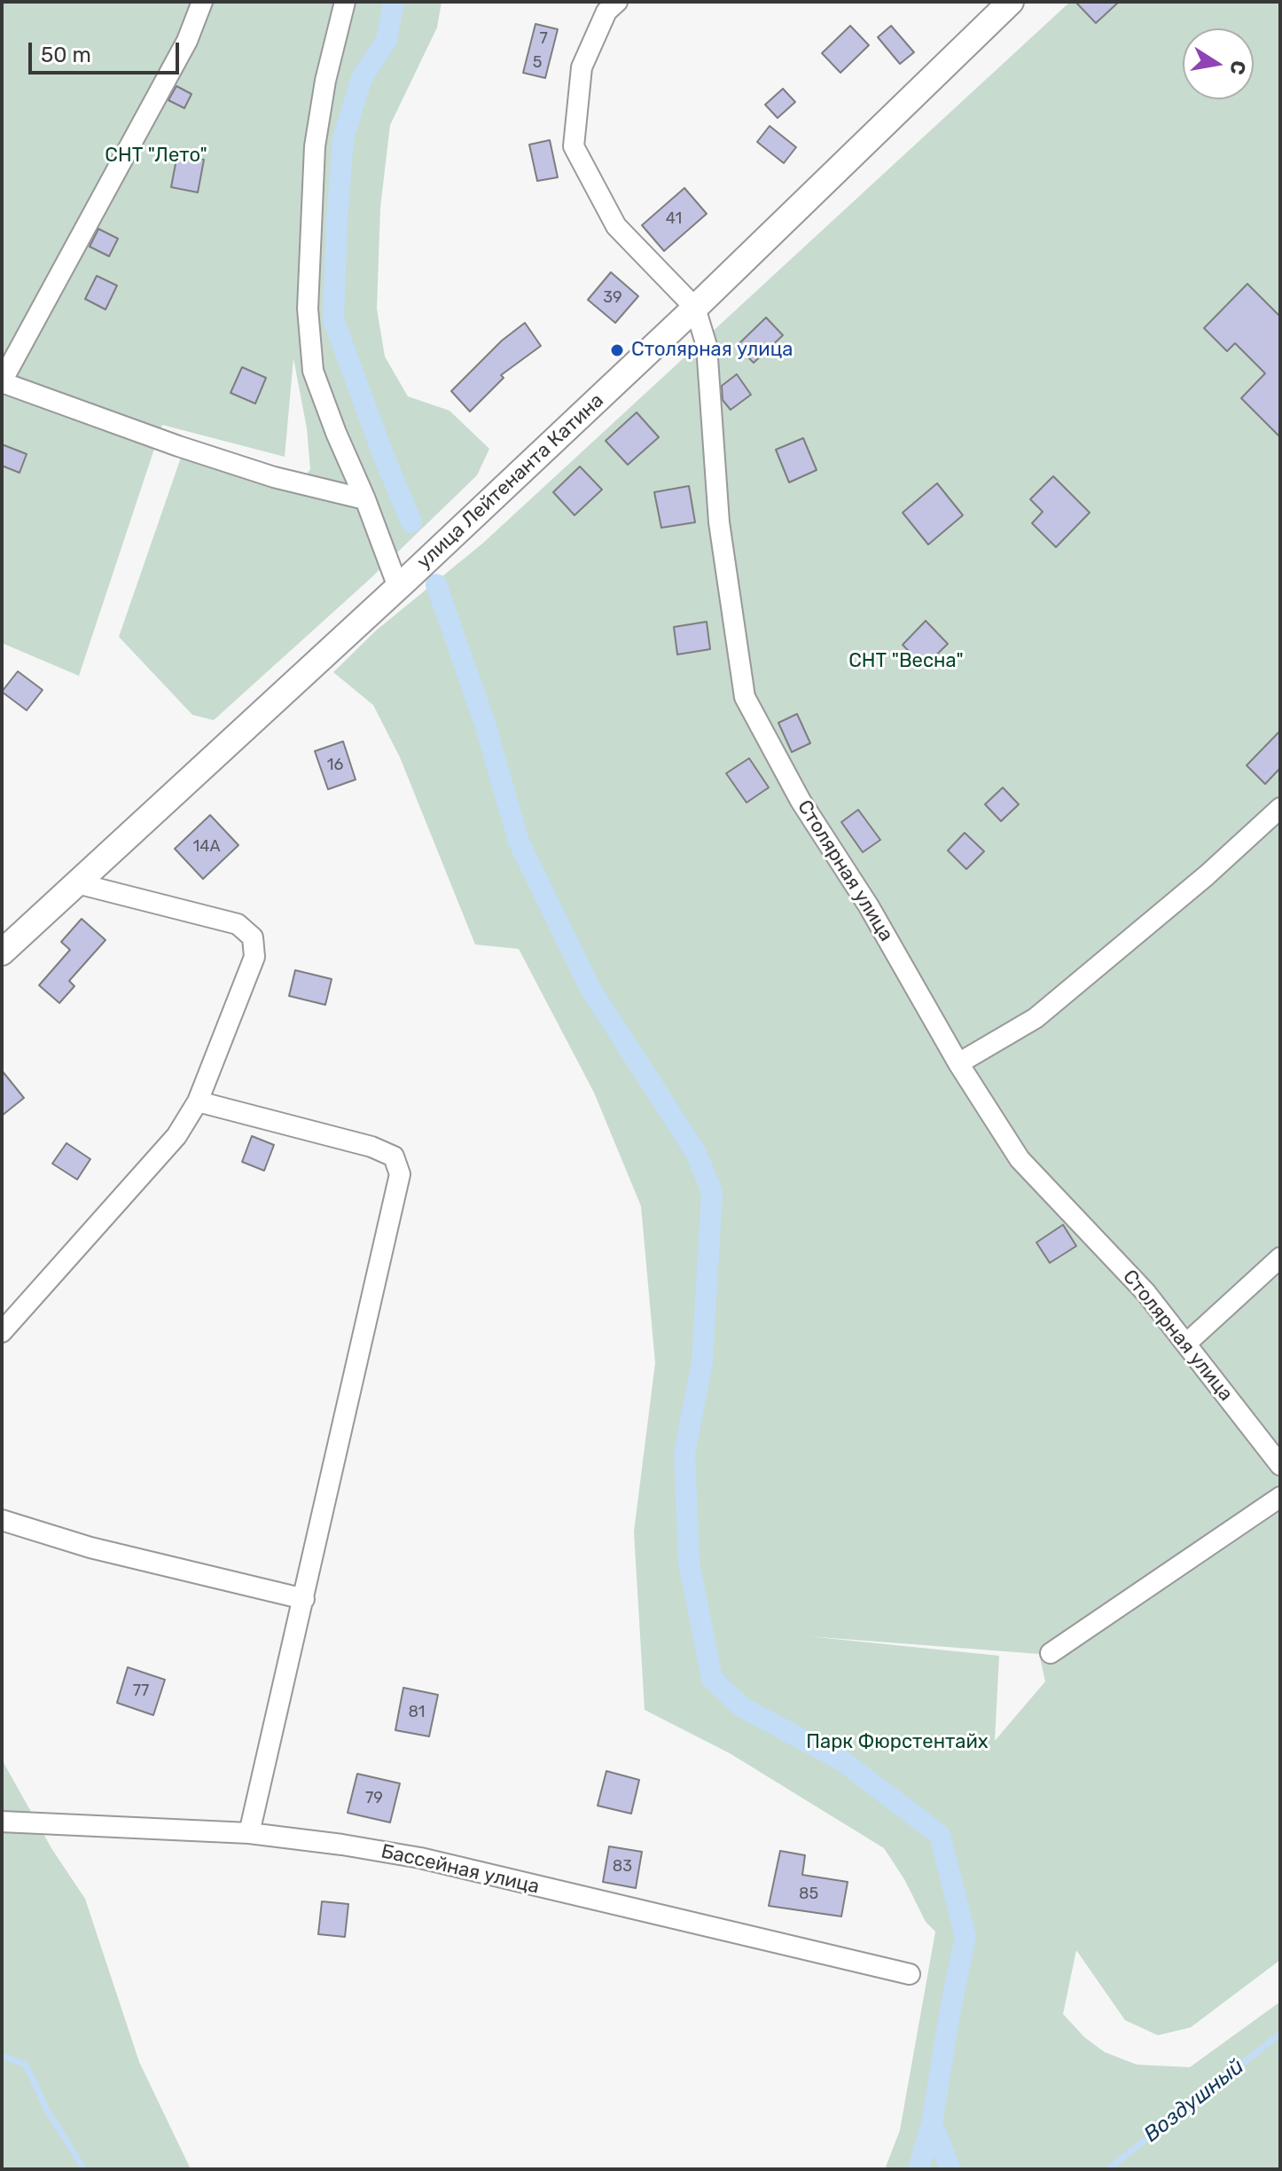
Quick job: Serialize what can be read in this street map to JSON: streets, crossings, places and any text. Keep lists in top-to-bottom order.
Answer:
{
  "streets": {
    "street": ["улица Лейтенанта Катина", "Столярная улица", "Бассейная улица"]
  },
  "crossings": [
    ["улица Лейтенанта Катина", "Столярная улица"]
  ],
  "water": ["Воздушный"],
  "parks": ["СНТ \"Лето\"", "СНТ \"Весна\"", "Парк Фюрстентайх"],
  "places": ["Столярная улица"],
  "house_numbers": [
    "7",
    "5",
    "41",
    "39",
    "16",
    "14А",
    "77",
    "81",
    "79",
    "83",
    "85"
  ],
  "scale_bar": "50 m",
  "north": "right"
}
